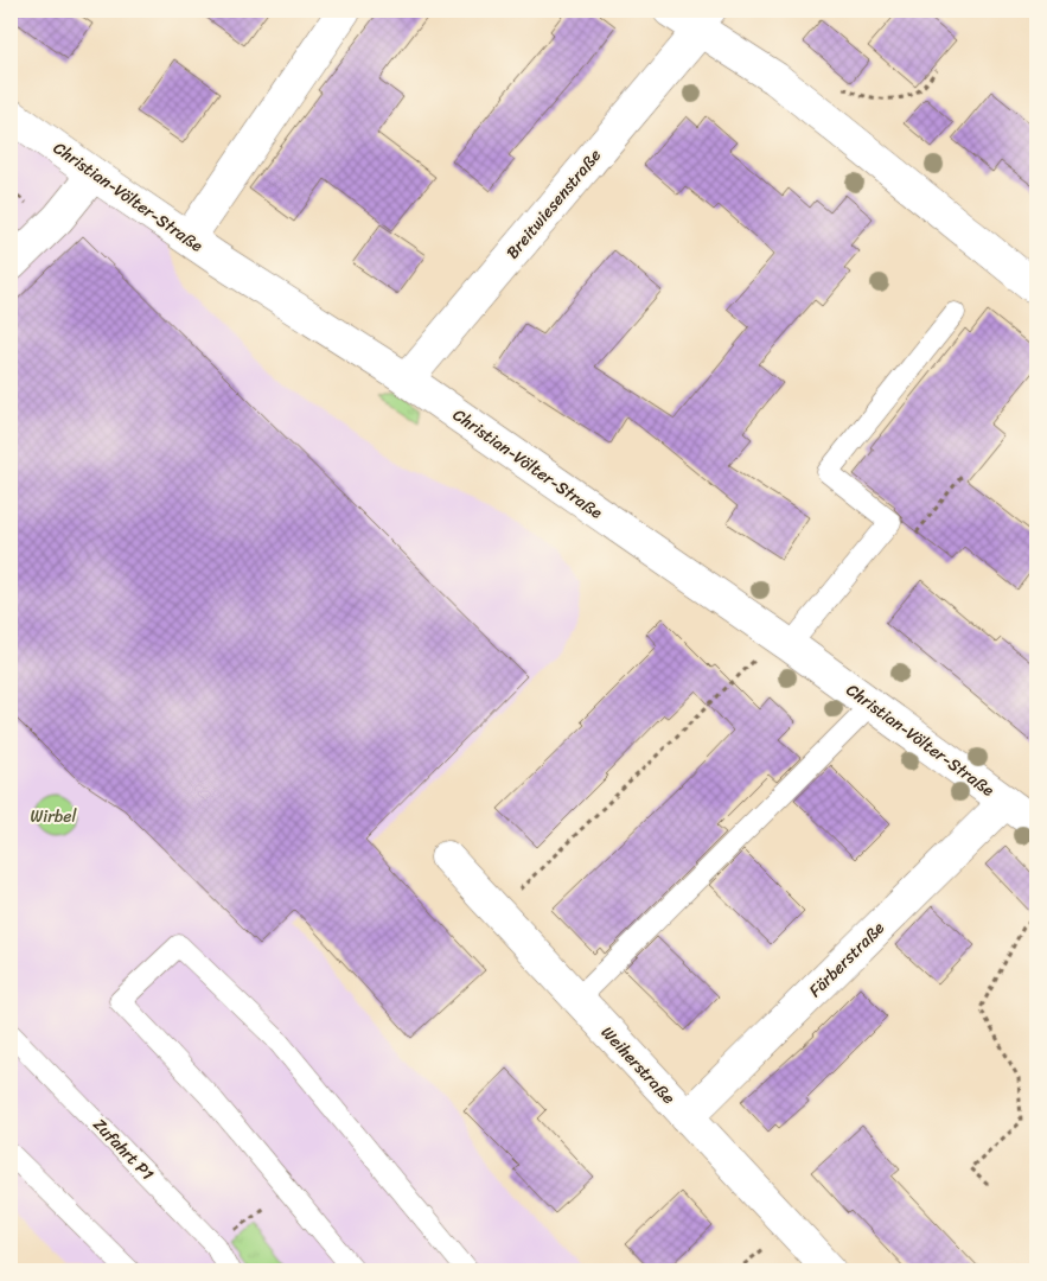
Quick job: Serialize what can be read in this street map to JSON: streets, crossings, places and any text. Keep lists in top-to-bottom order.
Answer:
{
  "streets": {
    "street": [
      "Christian-Völter-Straße",
      "Breitwiesenstraße",
      "Färberstraße",
      "Weiherstraße"
    ],
    "lane": ["Zufahrt P1"]
  },
  "crossings": [
    ["Christian-Völter-Straße", "Breitwiesenstraße"],
    ["Christian-Völter-Straße", "Färberstraße"],
    ["Färberstraße", "Weiherstraße"]
  ],
  "parks": ["Wirbel"]
}
